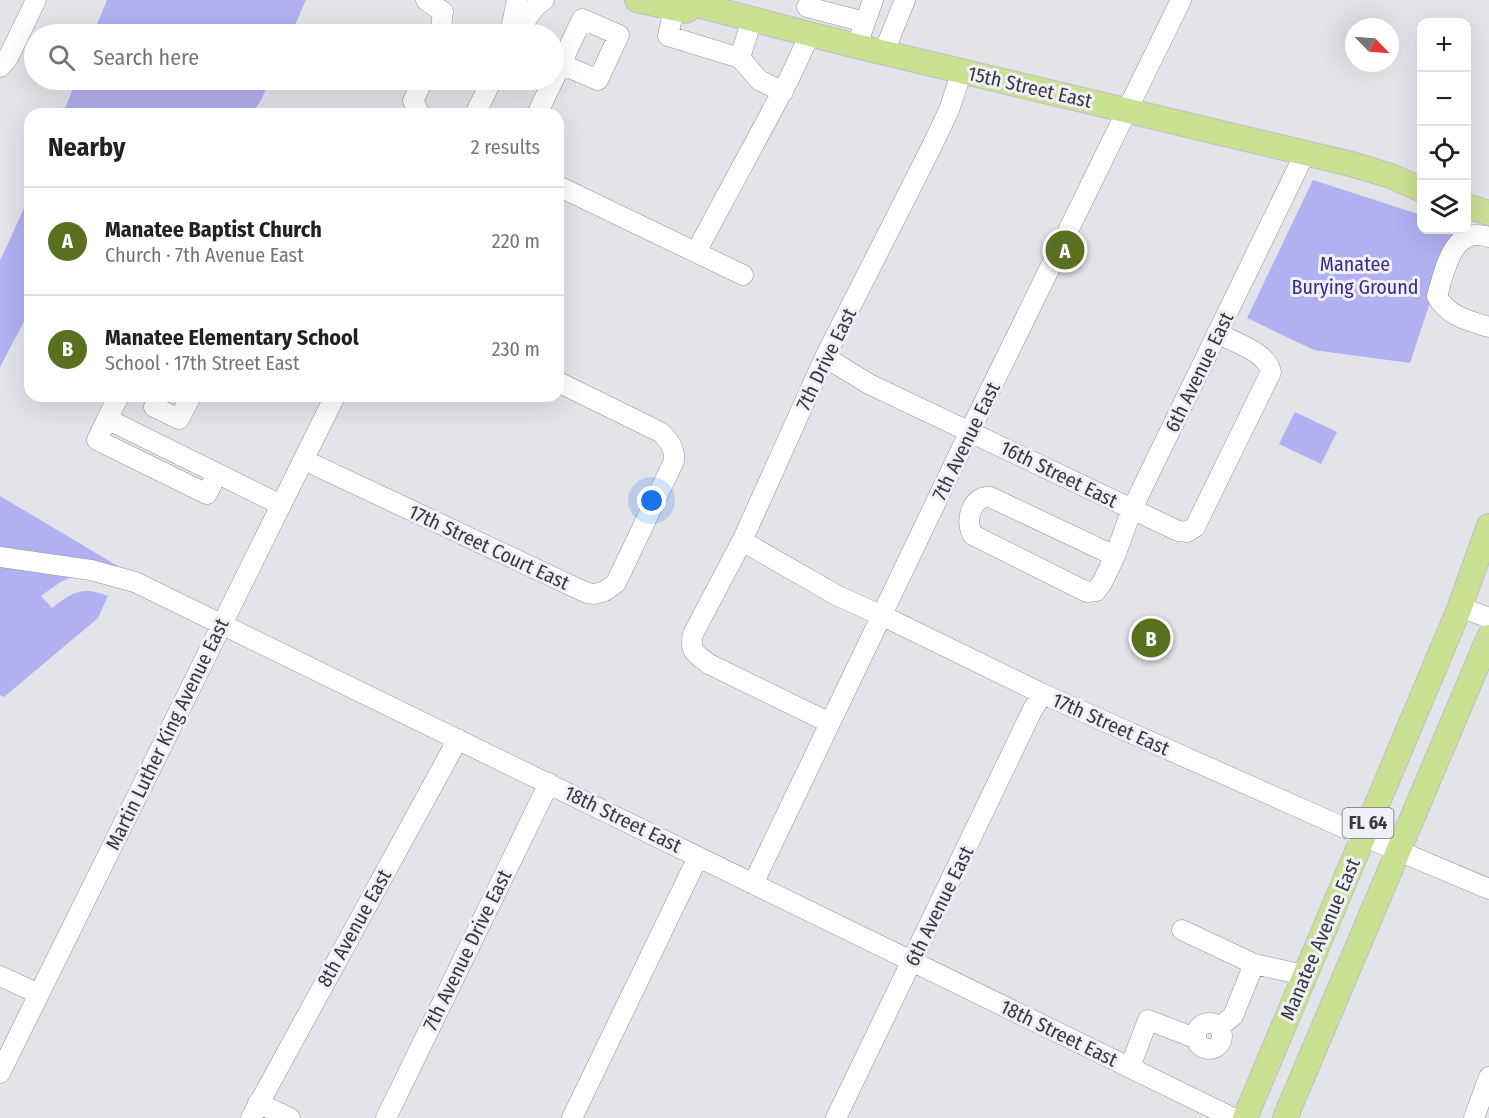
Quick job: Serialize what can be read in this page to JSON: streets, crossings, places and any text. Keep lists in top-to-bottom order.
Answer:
{
  "streets": {
    "main road": ["15th Street East", "FL 64", "Manatee Avenue East"],
    "street": [
      "7th Drive East",
      "6th Avenue East",
      "7th Avenue East",
      "16th Street East",
      "17th Street Court East",
      "17th Street East",
      "Martin Luther King Avenue East",
      "18th Street East",
      "8th Avenue East",
      "7th Avenue Drive East"
    ]
  },
  "crossings": [
    ["15th Street East", "7th Drive East"],
    ["15th Street East", "6th Avenue East"],
    ["15th Street East", "7th Avenue East"],
    ["7th Drive East", "7th Avenue East"],
    ["7th Drive East", "16th Street East"],
    ["7th Drive East", "17th Street East"],
    ["6th Avenue East", "16th Street East"],
    ["6th Avenue East", "17th Street East"],
    ["6th Avenue East", "18th Street East"],
    ["7th Avenue East", "16th Street East"],
    ["7th Avenue East", "17th Street East"],
    ["7th Avenue East", "18th Street East"],
    ["17th Street Court East", "Martin Luther King Avenue East"],
    ["17th Street East", "Manatee Avenue East"],
    ["Martin Luther King Avenue East", "18th Street East"],
    ["18th Street East", "8th Avenue East"],
    ["18th Street East", "7th Avenue Drive East"]
  ],
  "parks": ["Manatee Burying Ground"],
  "north": "bottom right",
  "page": {
    "map_buttons": ["+", "−"],
    "search": "Search here",
    "heading": ["Nearby", "2 results"],
    "list": [
      {
        "mark": "A",
        "name": "Manatee Baptist Church",
        "note": "Church · 7th Avenue East",
        "value": "220 m"
      },
      {
        "mark": "B",
        "name": "Manatee Elementary School",
        "note": "School · 17th Street East",
        "value": "230 m"
      }
    ],
    "pins": ["A", "B"]
  }
}
